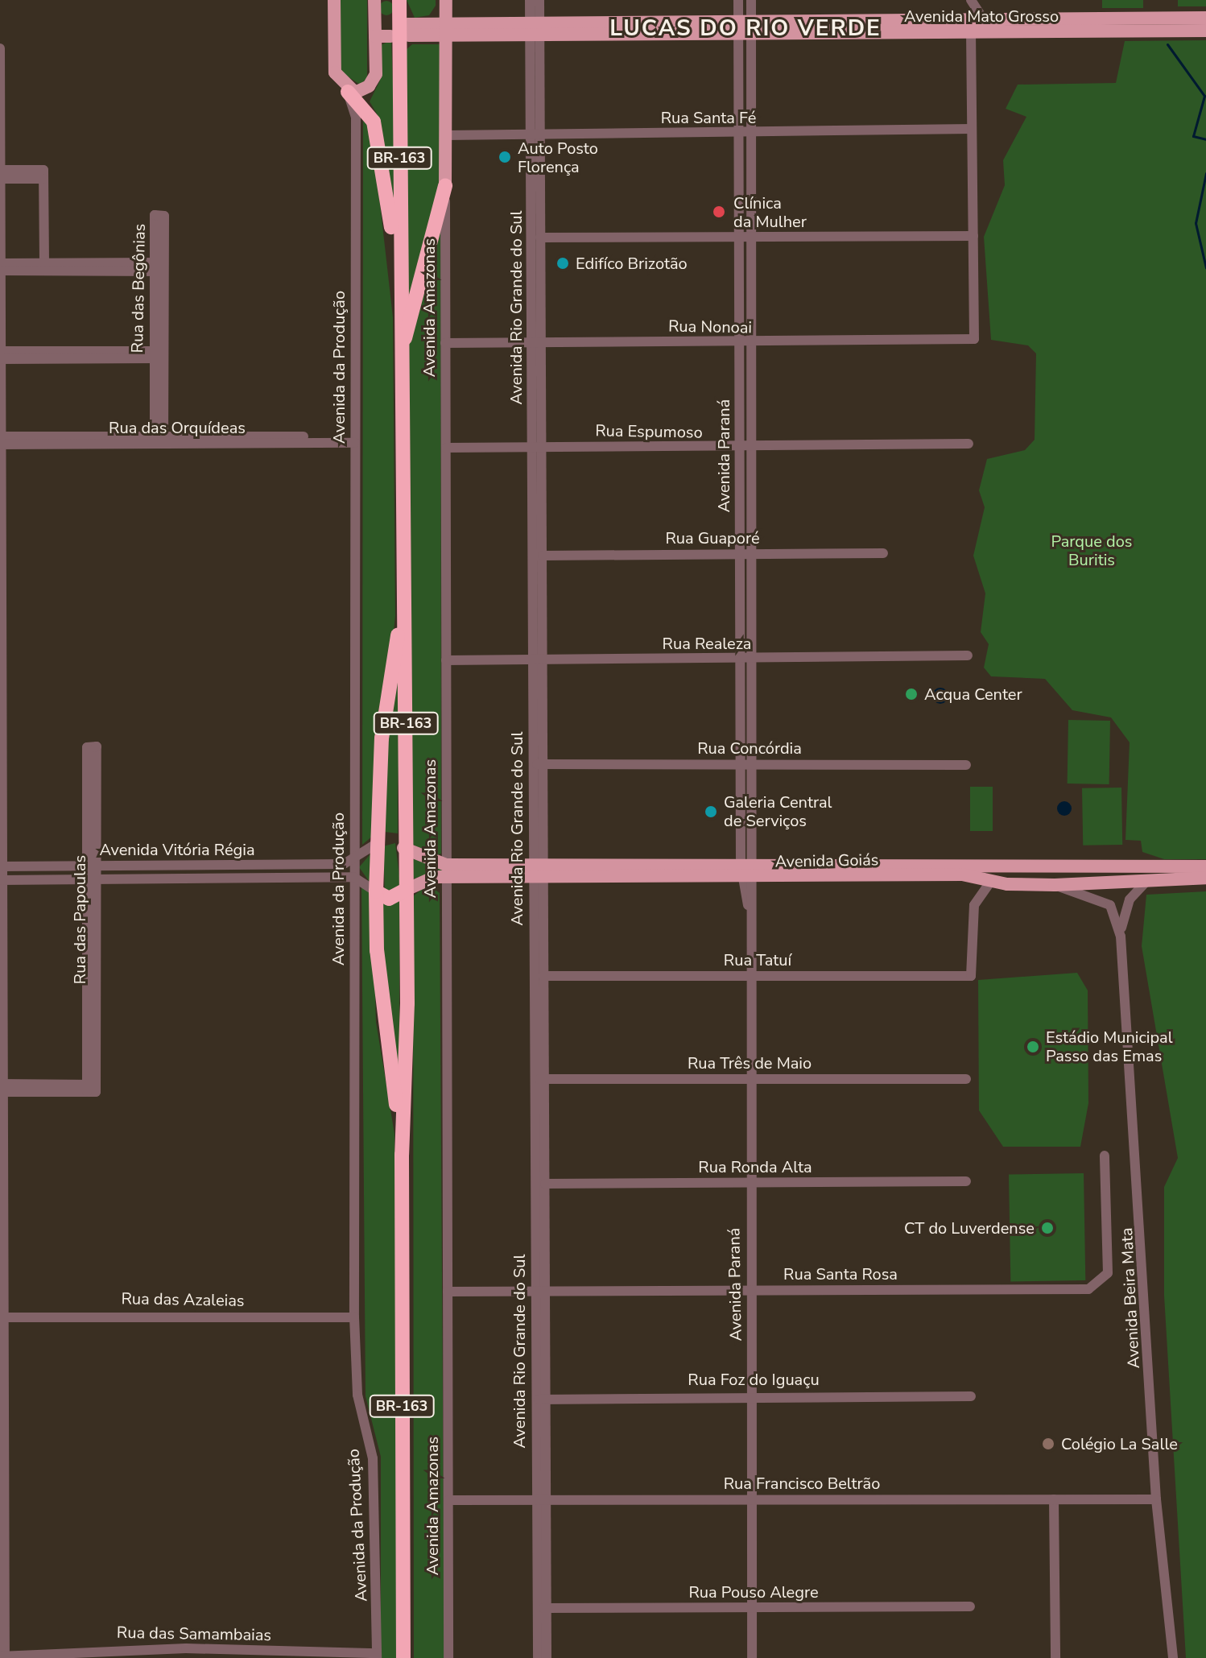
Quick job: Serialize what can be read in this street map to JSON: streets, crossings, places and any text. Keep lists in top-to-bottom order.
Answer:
{
  "streets": {
    "highway": ["BR-163"],
    "main road": ["Avenida Mato Grosso", "Avenida Amazonas", "Avenida Goiás"],
    "street": [
      "Rua Santa Fé",
      "Rua das Begônias",
      "Avenida Rio Grande do Sul",
      "Rua Nonoai",
      "Avenida da Produção",
      "Rua das Orquídeas",
      "Rua Espumoso",
      "Avenida Paraná",
      "Rua Guaporé",
      "Rua Realeza",
      "Rua Concórdia",
      "Avenida Vitória Régia",
      "Rua das Papoulas",
      "Rua Tatuí",
      "Rua Três de Maio",
      "Rua Ronda Alta",
      "Rua Santa Rosa",
      "Avenida Beira Mata",
      "Rua das Azaleias",
      "Rua Foz do Iguaçu",
      "Rua Francisco Beltrão",
      "Rua Pouso Alegre",
      "Rua das Samambaias"
    ]
  },
  "crossings": [
    ["Avenida Mato Grosso", "BR-163"],
    ["Avenida Mato Grosso", "Avenida Amazonas"],
    ["Avenida Mato Grosso", "Avenida Rio Grande do Sul"],
    ["Avenida Mato Grosso", "Avenida Paraná"],
    ["Rua Santa Fé", "Avenida Amazonas"],
    ["Rua Santa Fé", "Avenida Rio Grande do Sul"],
    ["Rua Santa Fé", "Avenida Paraná"],
    ["Rua das Begônias", "Rua das Orquídeas"],
    ["Avenida Amazonas", "Rua Nonoai"],
    ["Avenida Amazonas", "Rua Espumoso"],
    ["Avenida Amazonas", "Rua Realeza"],
    ["Avenida Amazonas", "Avenida Goiás"],
    ["Avenida Amazonas", "Rua Santa Rosa"],
    ["Avenida Amazonas", "Rua Francisco Beltrão"],
    ["Avenida Rio Grande do Sul", "Rua Nonoai"],
    ["Avenida Rio Grande do Sul", "Rua Espumoso"],
    ["Avenida Rio Grande do Sul", "Rua Guaporé"],
    ["Avenida Rio Grande do Sul", "Rua Realeza"],
    ["Avenida Rio Grande do Sul", "Rua Concórdia"],
    ["Avenida Rio Grande do Sul", "Avenida Goiás"],
    ["Avenida Rio Grande do Sul", "Rua Tatuí"],
    ["Avenida Rio Grande do Sul", "Rua Três de Maio"],
    ["Avenida Rio Grande do Sul", "Rua Ronda Alta"],
    ["Avenida Rio Grande do Sul", "Rua Santa Rosa"],
    ["Avenida Rio Grande do Sul", "Rua Foz do Iguaçu"],
    ["Avenida Rio Grande do Sul", "Rua Francisco Beltrão"],
    ["Avenida Rio Grande do Sul", "Rua Pouso Alegre"],
    ["Rua Nonoai", "Avenida Paraná"],
    ["Avenida da Produção", "Rua das Orquídeas"],
    ["Avenida da Produção", "Avenida Vitória Régia"],
    ["Avenida da Produção", "Rua das Azaleias"],
    ["Avenida da Produção", "Rua das Samambaias"],
    ["Rua Espumoso", "Avenida Paraná"],
    ["Avenida Paraná", "Rua Guaporé"],
    ["Avenida Paraná", "Rua Realeza"],
    ["Avenida Paraná", "Rua Concórdia"],
    ["Avenida Paraná", "Avenida Goiás"],
    ["Avenida Paraná", "Rua Tatuí"],
    ["Avenida Paraná", "Rua Três de Maio"],
    ["Avenida Paraná", "Rua Ronda Alta"],
    ["Avenida Paraná", "Rua Santa Rosa"],
    ["Avenida Paraná", "Rua Foz do Iguaçu"],
    ["Avenida Paraná", "Rua Francisco Beltrão"],
    ["Avenida Paraná", "Rua Pouso Alegre"],
    ["Avenida Vitória Régia", "Rua das Papoulas"],
    ["Avenida Goiás", "Rua Tatuí"],
    ["Avenida Goiás", "Avenida Beira Mata"],
    ["Avenida Beira Mata", "Rua Francisco Beltrão"]
  ],
  "districts": ["LUCAS DO RIO VERDE"],
  "parks": ["Parque dos Buritis"],
  "places": [
    "Auto Posto Florença",
    "Clínica da Mulher",
    "Edifíco Brizotão",
    "Acqua Center",
    "Galeria Central de Serviços",
    "Estádio Municipal Passo das Emas",
    "CT do Luverdense",
    "Colégio La Salle"
  ]
}
